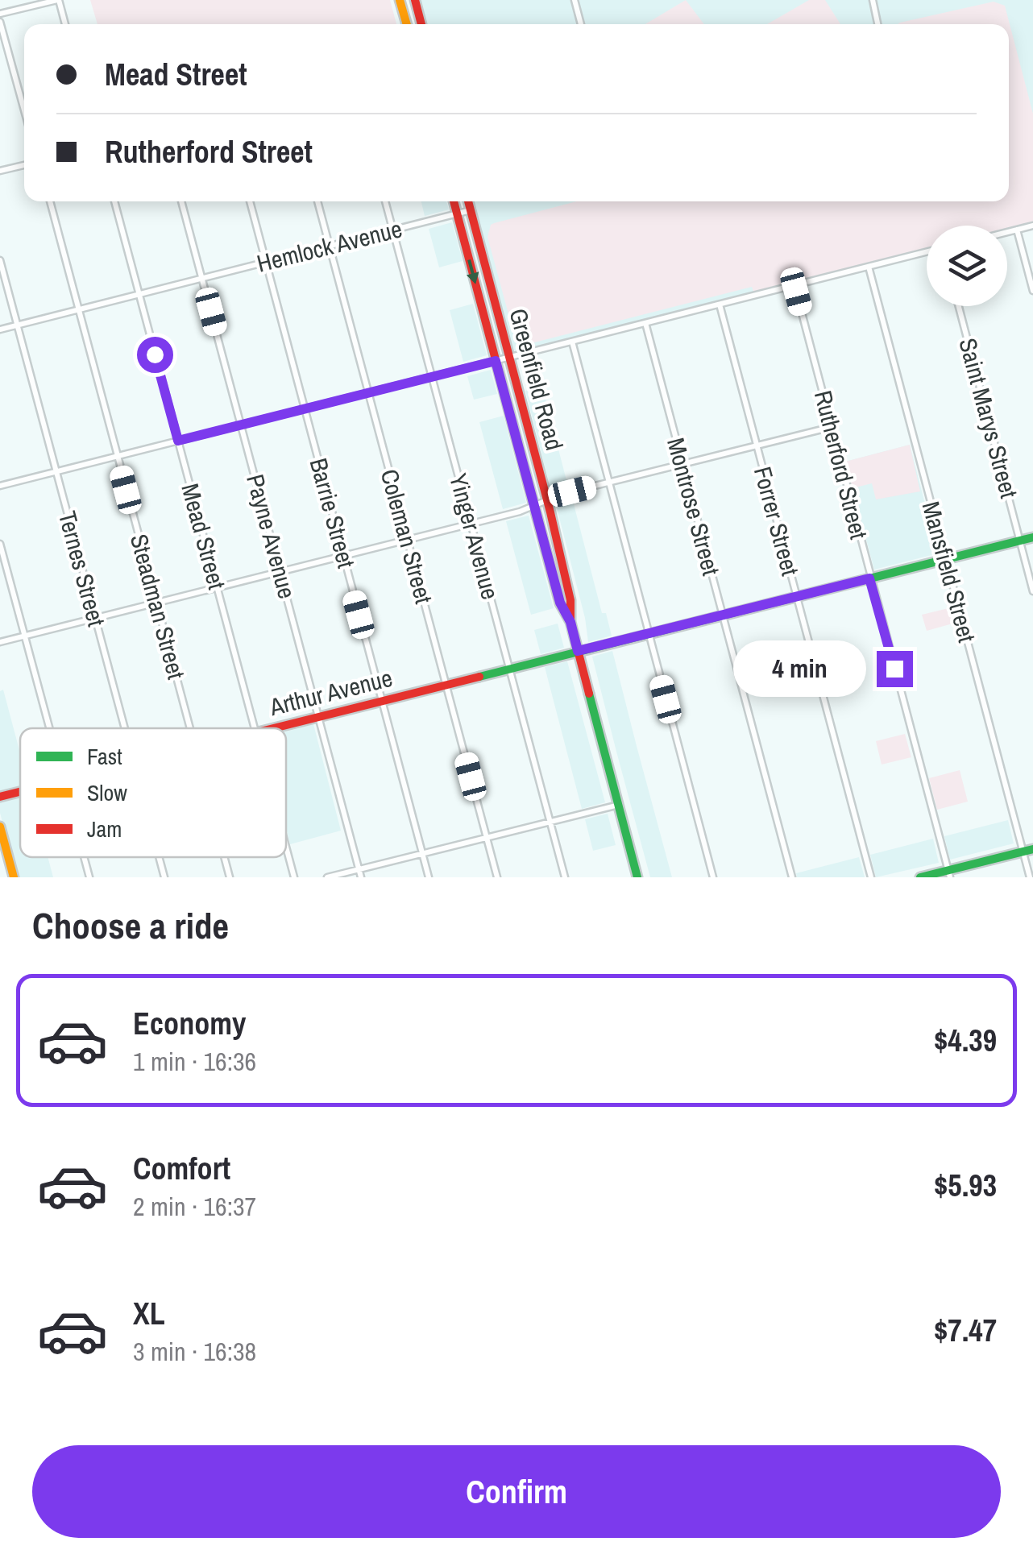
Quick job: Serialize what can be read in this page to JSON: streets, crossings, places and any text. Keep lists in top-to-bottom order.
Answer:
{
  "streets": {
    "main road": ["Greenfield Road", "Arthur Avenue"],
    "street": [
      "Hemlock Avenue",
      "Saint Marys Street",
      "Rutherford Street",
      "Montrose Street",
      "Barrie Street",
      "Forrer Street",
      "Mead Street",
      "Payne Avenue",
      "Coleman Street",
      "Yinger Avenue",
      "Ternes Street",
      "Mansfield Street",
      "Steadman Street"
    ]
  },
  "crossings": [
    ["Hemlock Avenue", "Greenfield Road"],
    ["Hemlock Avenue", "Barrie Street"],
    ["Hemlock Avenue", "Mead Street"],
    ["Hemlock Avenue", "Payne Avenue"],
    ["Hemlock Avenue", "Coleman Street"],
    ["Hemlock Avenue", "Yinger Avenue"],
    ["Hemlock Avenue", "Ternes Street"],
    ["Hemlock Avenue", "Steadman Street"],
    ["Greenfield Road", "Arthur Avenue"],
    ["Saint Marys Street", "Arthur Avenue"],
    ["Rutherford Street", "Arthur Avenue"],
    ["Montrose Street", "Arthur Avenue"],
    ["Barrie Street", "Arthur Avenue"],
    ["Forrer Street", "Arthur Avenue"],
    ["Payne Avenue", "Arthur Avenue"],
    ["Coleman Street", "Arthur Avenue"],
    ["Yinger Avenue", "Arthur Avenue"],
    ["Mansfield Street", "Arthur Avenue"]
  ],
  "legend": ["Fast", "Slow", "Jam"],
  "page": {
    "banner": ["Mead Street", "Rutherford Street"],
    "bubble": "4 min",
    "heading": "Choose a ride",
    "list": [
      {
        "name": "Economy",
        "note": "1 min · 16:36",
        "value": "$4.39"
      },
      {
        "name": "Comfort",
        "note": "2 min · 16:37",
        "value": "$5.93"
      },
      {
        "name": "XL",
        "note": "3 min · 16:38",
        "value": "$7.47"
      }
    ],
    "buttons": "Confirm"
  }
}
